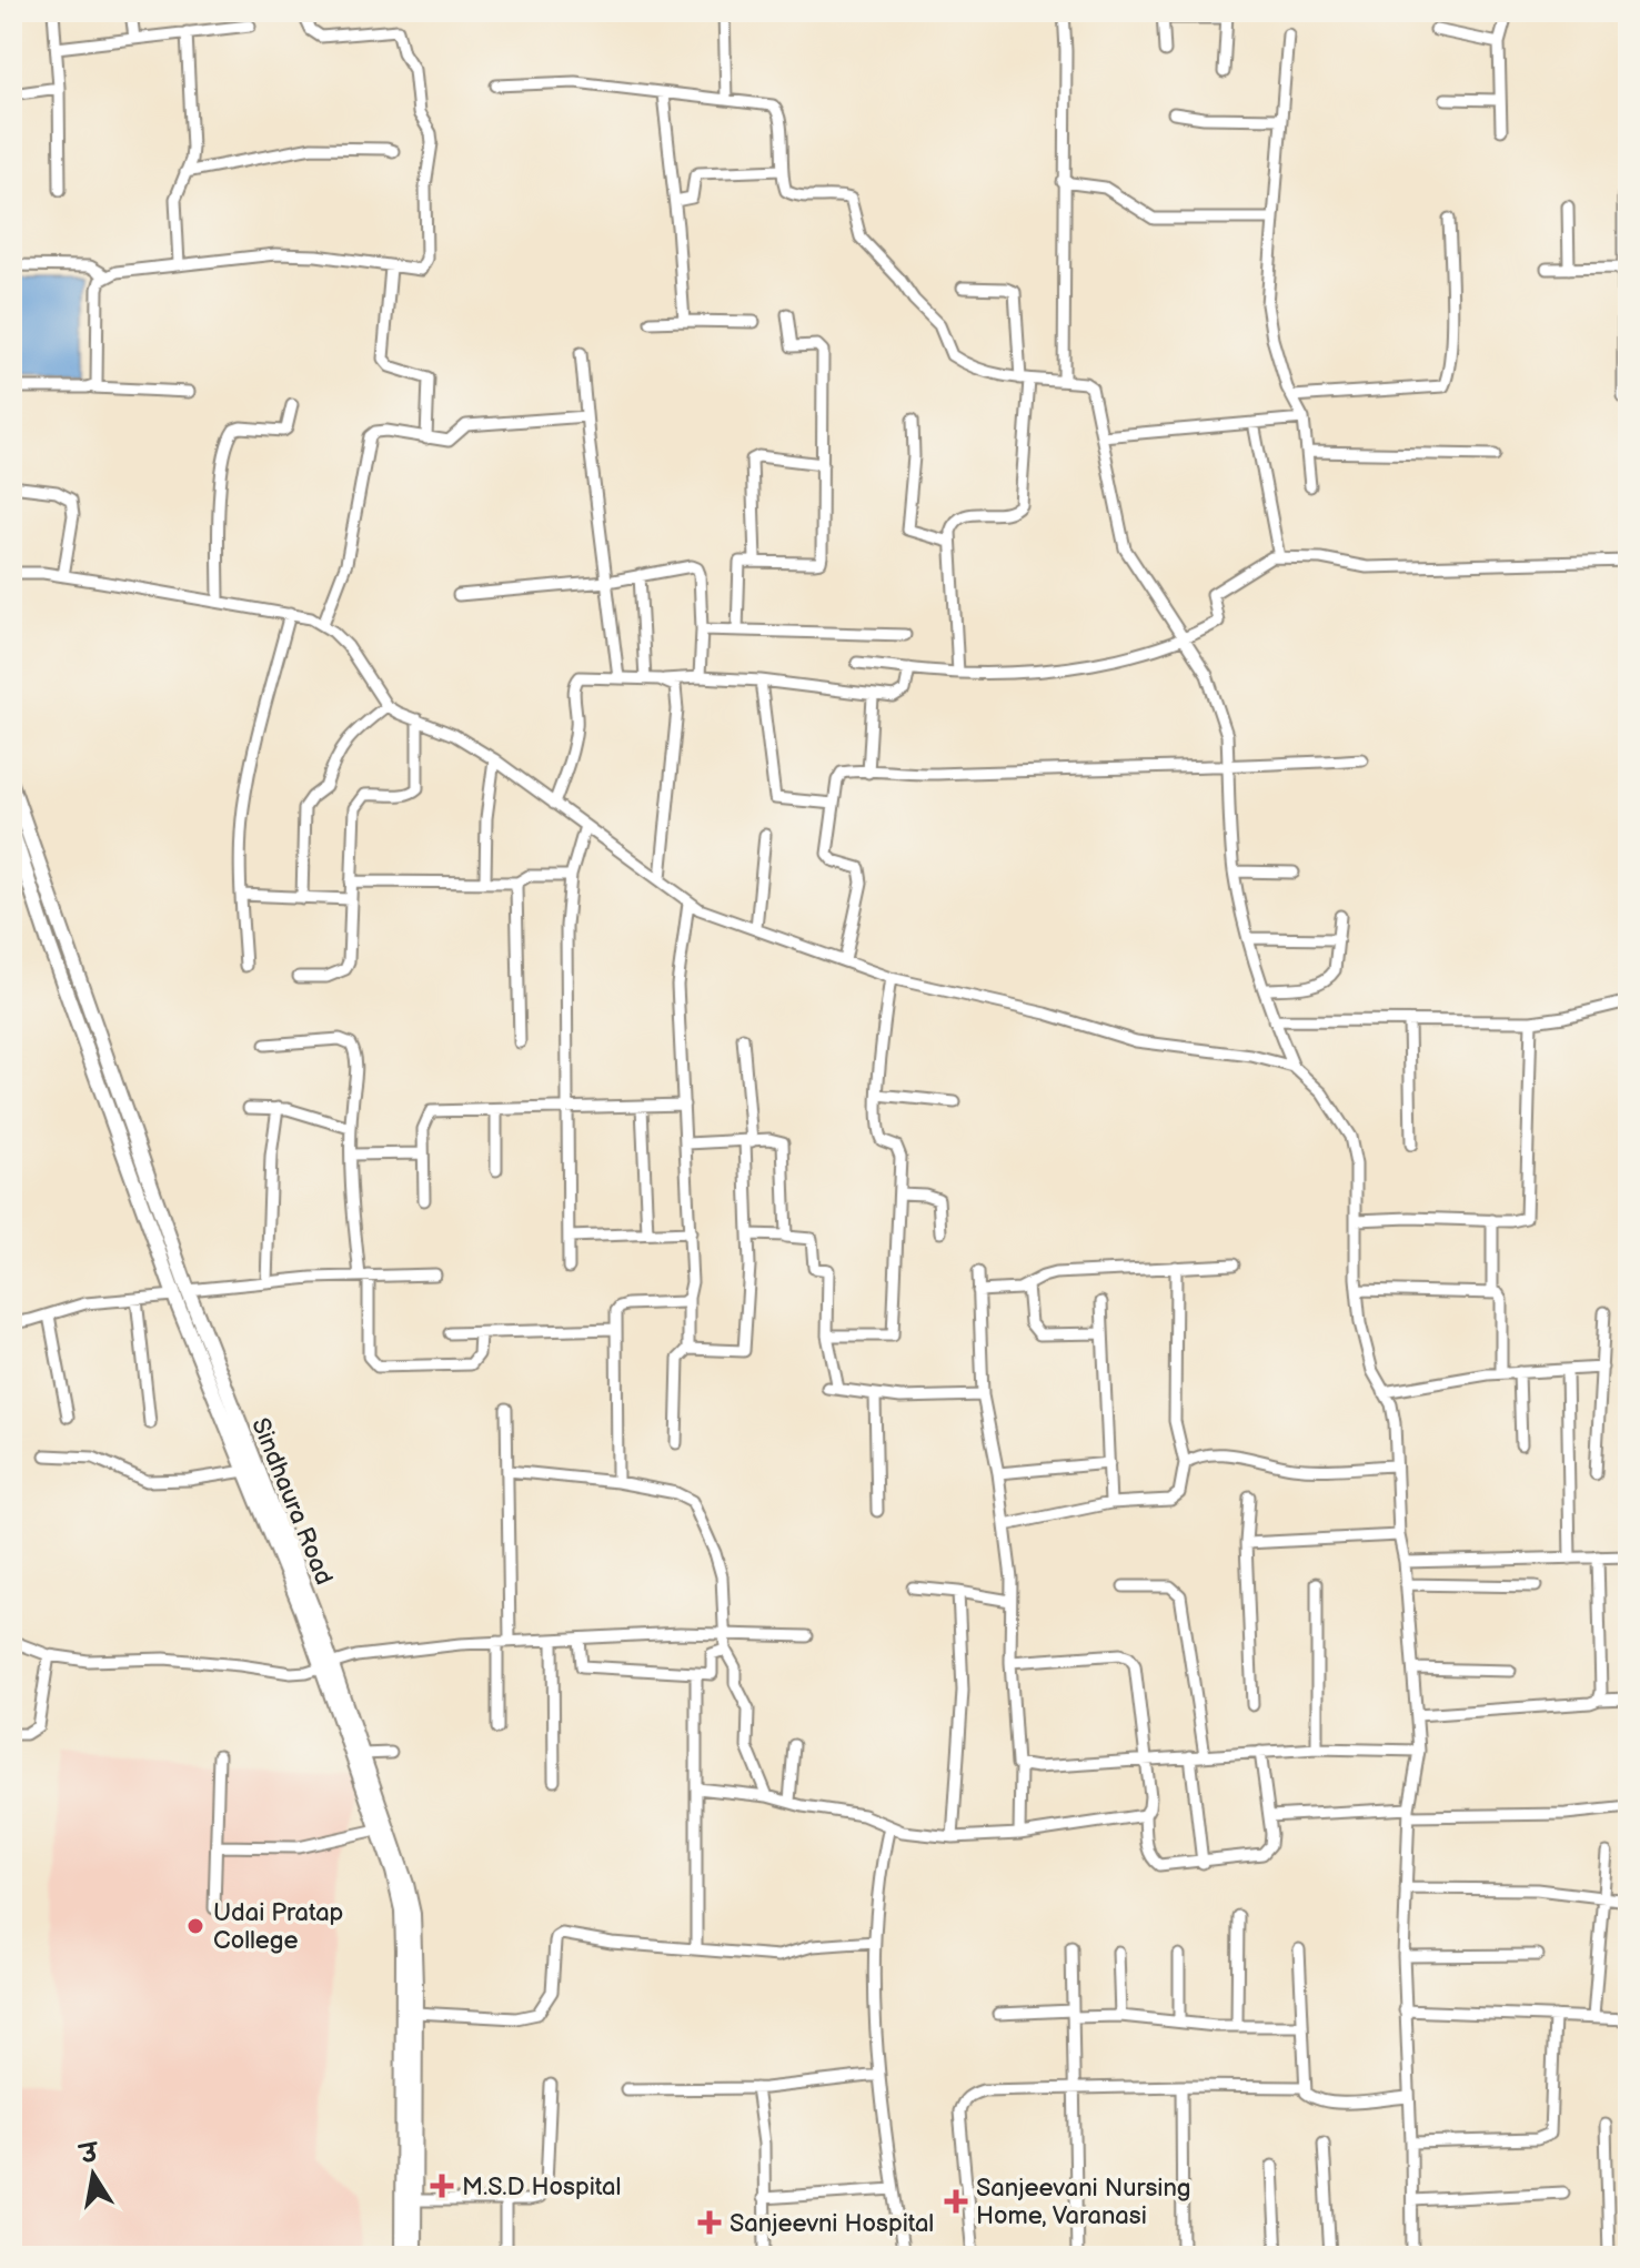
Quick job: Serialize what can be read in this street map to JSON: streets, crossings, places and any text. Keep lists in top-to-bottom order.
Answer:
{
  "streets": {
    "street": ["Sindhaura Road"]
  },
  "places": {
    "other": ["Udai Pratap College"],
    "health": ["M.S.D Hospital", "Sanjeevani Nursing Home, Varanasi", "Sanjeevni Hospital"]
  },
  "north": "top"
}
